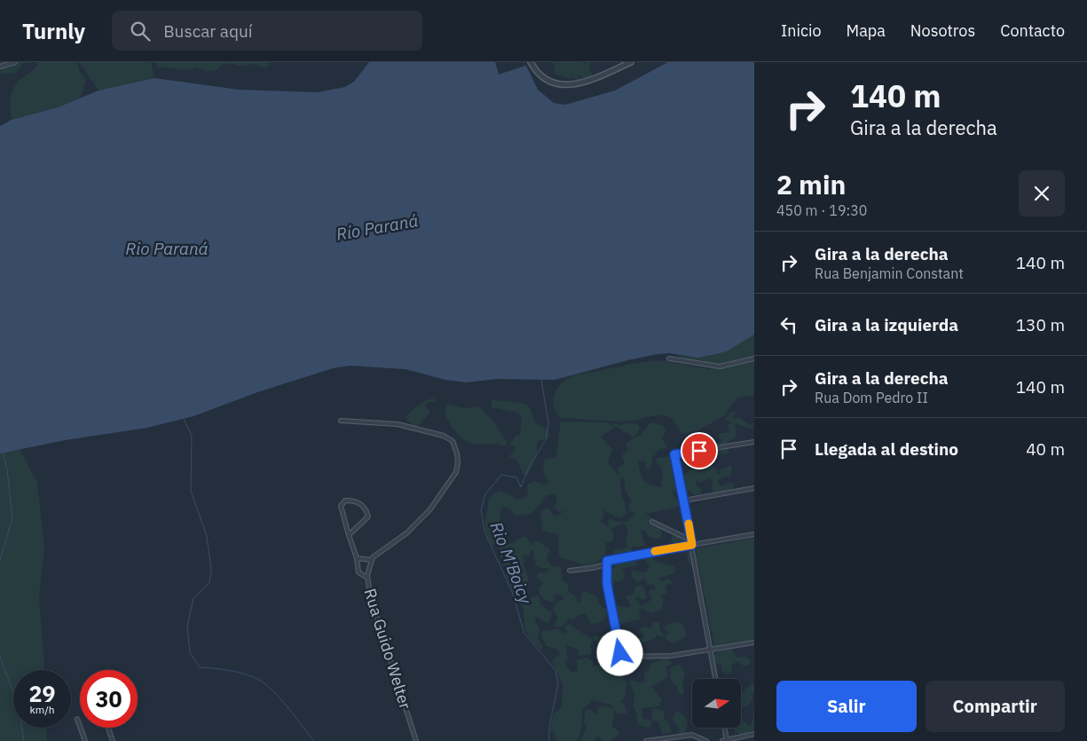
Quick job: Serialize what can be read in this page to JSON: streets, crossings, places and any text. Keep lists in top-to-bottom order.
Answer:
{
  "streets": {
    "street": ["Rua Guido Welter"]
  },
  "water": ["Río Paraná", "Rio Paraná", "Rio M'Boicy"],
  "north": "right",
  "page": {
    "header": "Turnly",
    "search": "Buscar aquí",
    "nav": [
      "Inicio",
      "Mapa",
      "Nosotros",
      "Contacto"
    ],
    "turn": ["140 m", "Gira a la derecha"],
    "heading": ["2 min", "450 m · 19:30"],
    "list": [
      {
        "name": "Gira a la derecha",
        "note": "Rua Benjamin Constant",
        "value": "140 m"
      },
      {
        "name": "Gira a la izquierda",
        "value": "130 m"
      },
      {
        "name": "Gira a la derecha",
        "note": "Rua Dom Pedro II",
        "value": "140 m"
      },
      {
        "name": "Llegada al destino",
        "value": "40 m"
      }
    ],
    "speed": "29 km/h",
    "limit": "30",
    "buttons": ["Salir", "Compartir"]
  }
}
